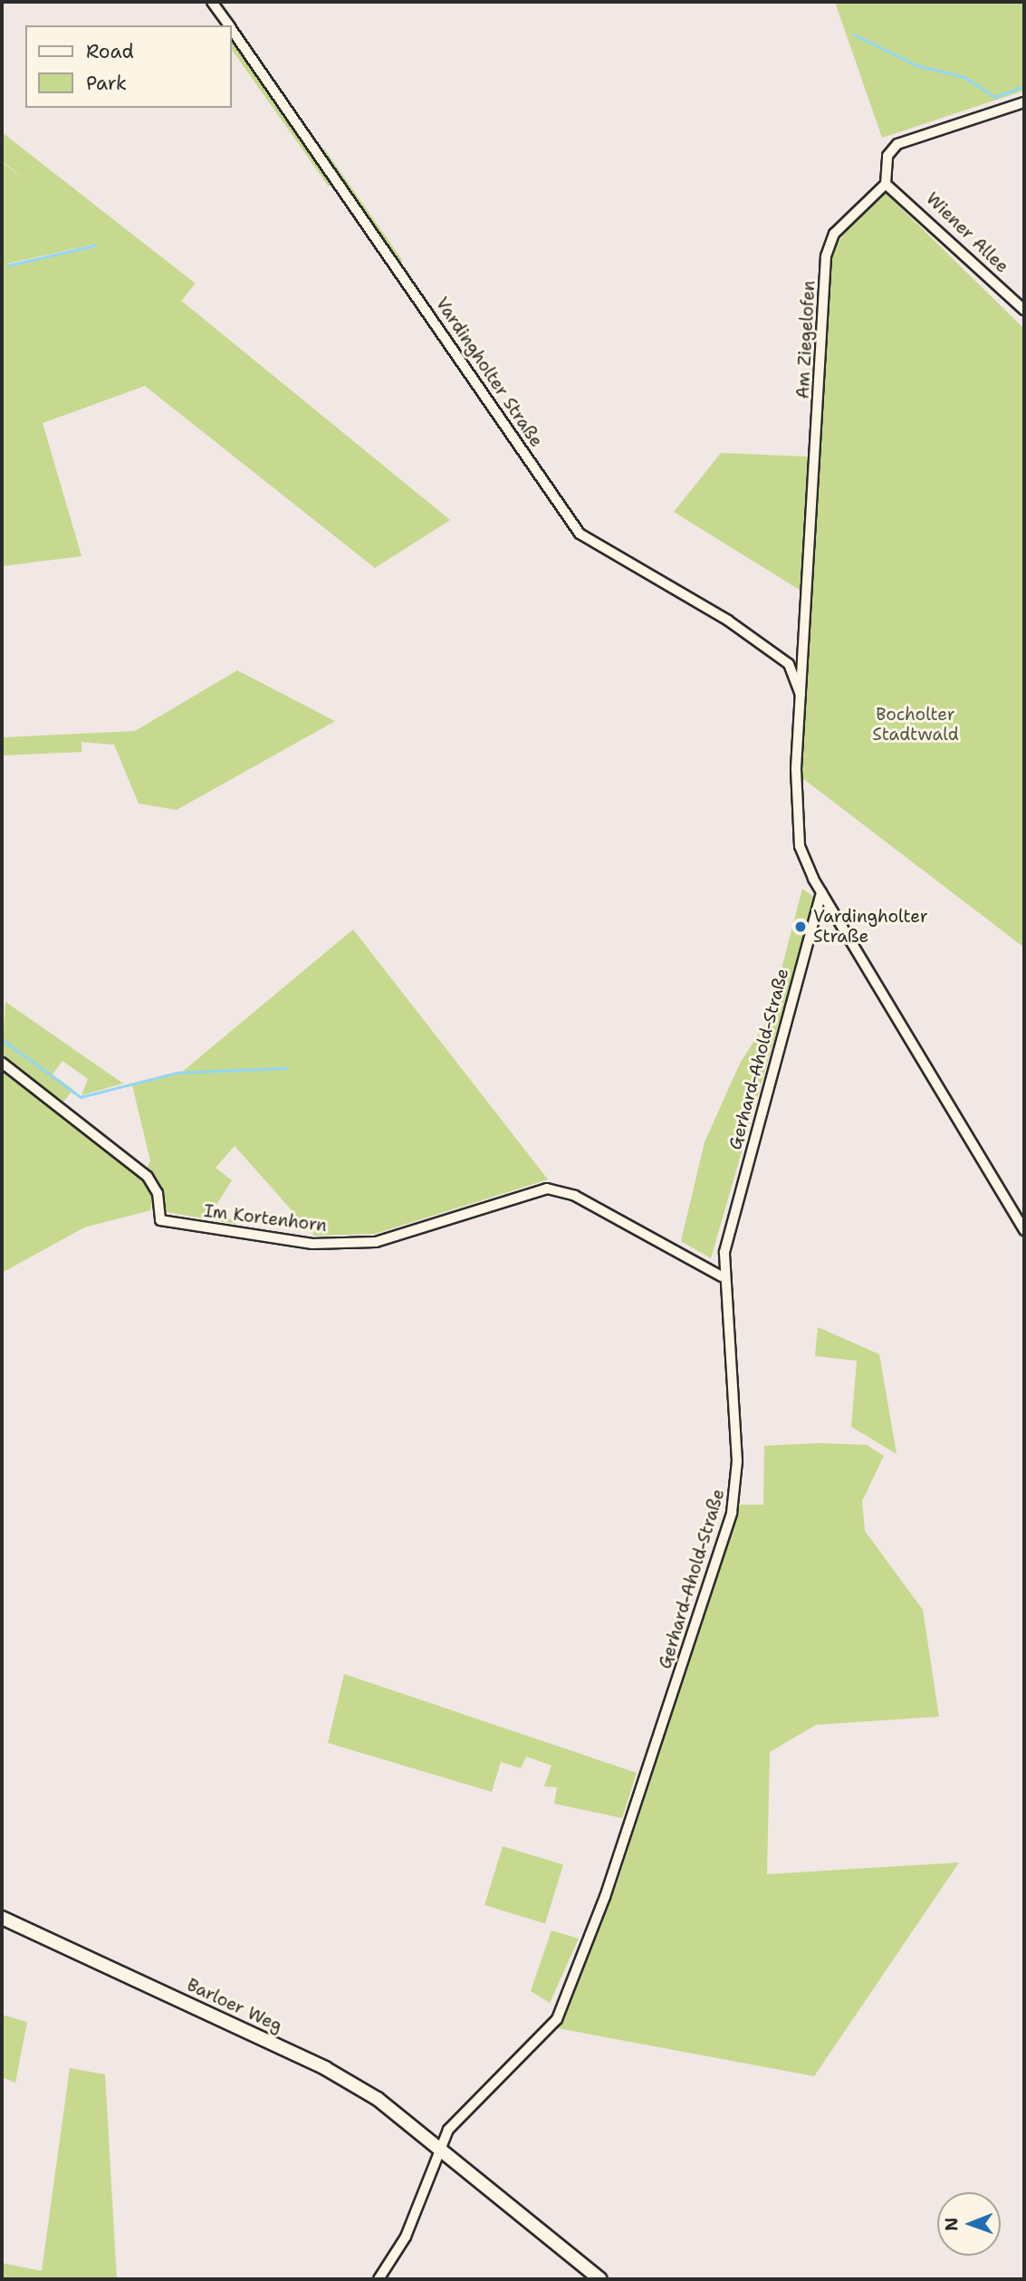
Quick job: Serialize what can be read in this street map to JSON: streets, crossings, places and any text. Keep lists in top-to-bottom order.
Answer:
{
  "streets": {
    "street": [
      "Wiener Allee",
      "Am Ziegelofen",
      "Vardingholter Straße",
      "Gerhard-Ahold-Straße",
      "Im Kortenhorn",
      "Barloer Weg"
    ]
  },
  "crossings": [
    ["Wiener Allee", "Am Ziegelofen"],
    ["Gerhard-Ahold-Straße", "Im Kortenhorn"],
    ["Gerhard-Ahold-Straße", "Barloer Weg"]
  ],
  "parks": ["Bocholter Stadtwald"],
  "places": ["Vardingholter Straße"],
  "legend": ["Road", "Park"],
  "north": "left"
}
